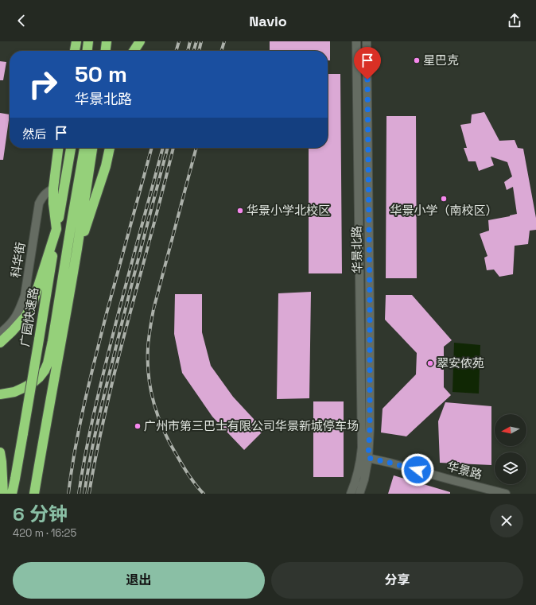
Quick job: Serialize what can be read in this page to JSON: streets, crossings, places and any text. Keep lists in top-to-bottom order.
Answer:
{
  "streets": {
    "highway": ["广园快速路"],
    "street": ["华景北路", "科华街", "华景路"]
  },
  "crossings": [
    ["华景北路", "华景路"]
  ],
  "places": [
    "星巴克",
    "华景小学（南校区）",
    "华景小学北校区",
    "翠安侬苑",
    "广州市第三巴士有限公司华景新城停车场"
  ],
  "north": "left",
  "page": {
    "header": "Navio",
    "turn": ["50 m", "华景北路"],
    "then": "然后",
    "heading": ["6 分钟", "420 m · 16:25"],
    "buttons": ["退出", "分享"]
  }
}
